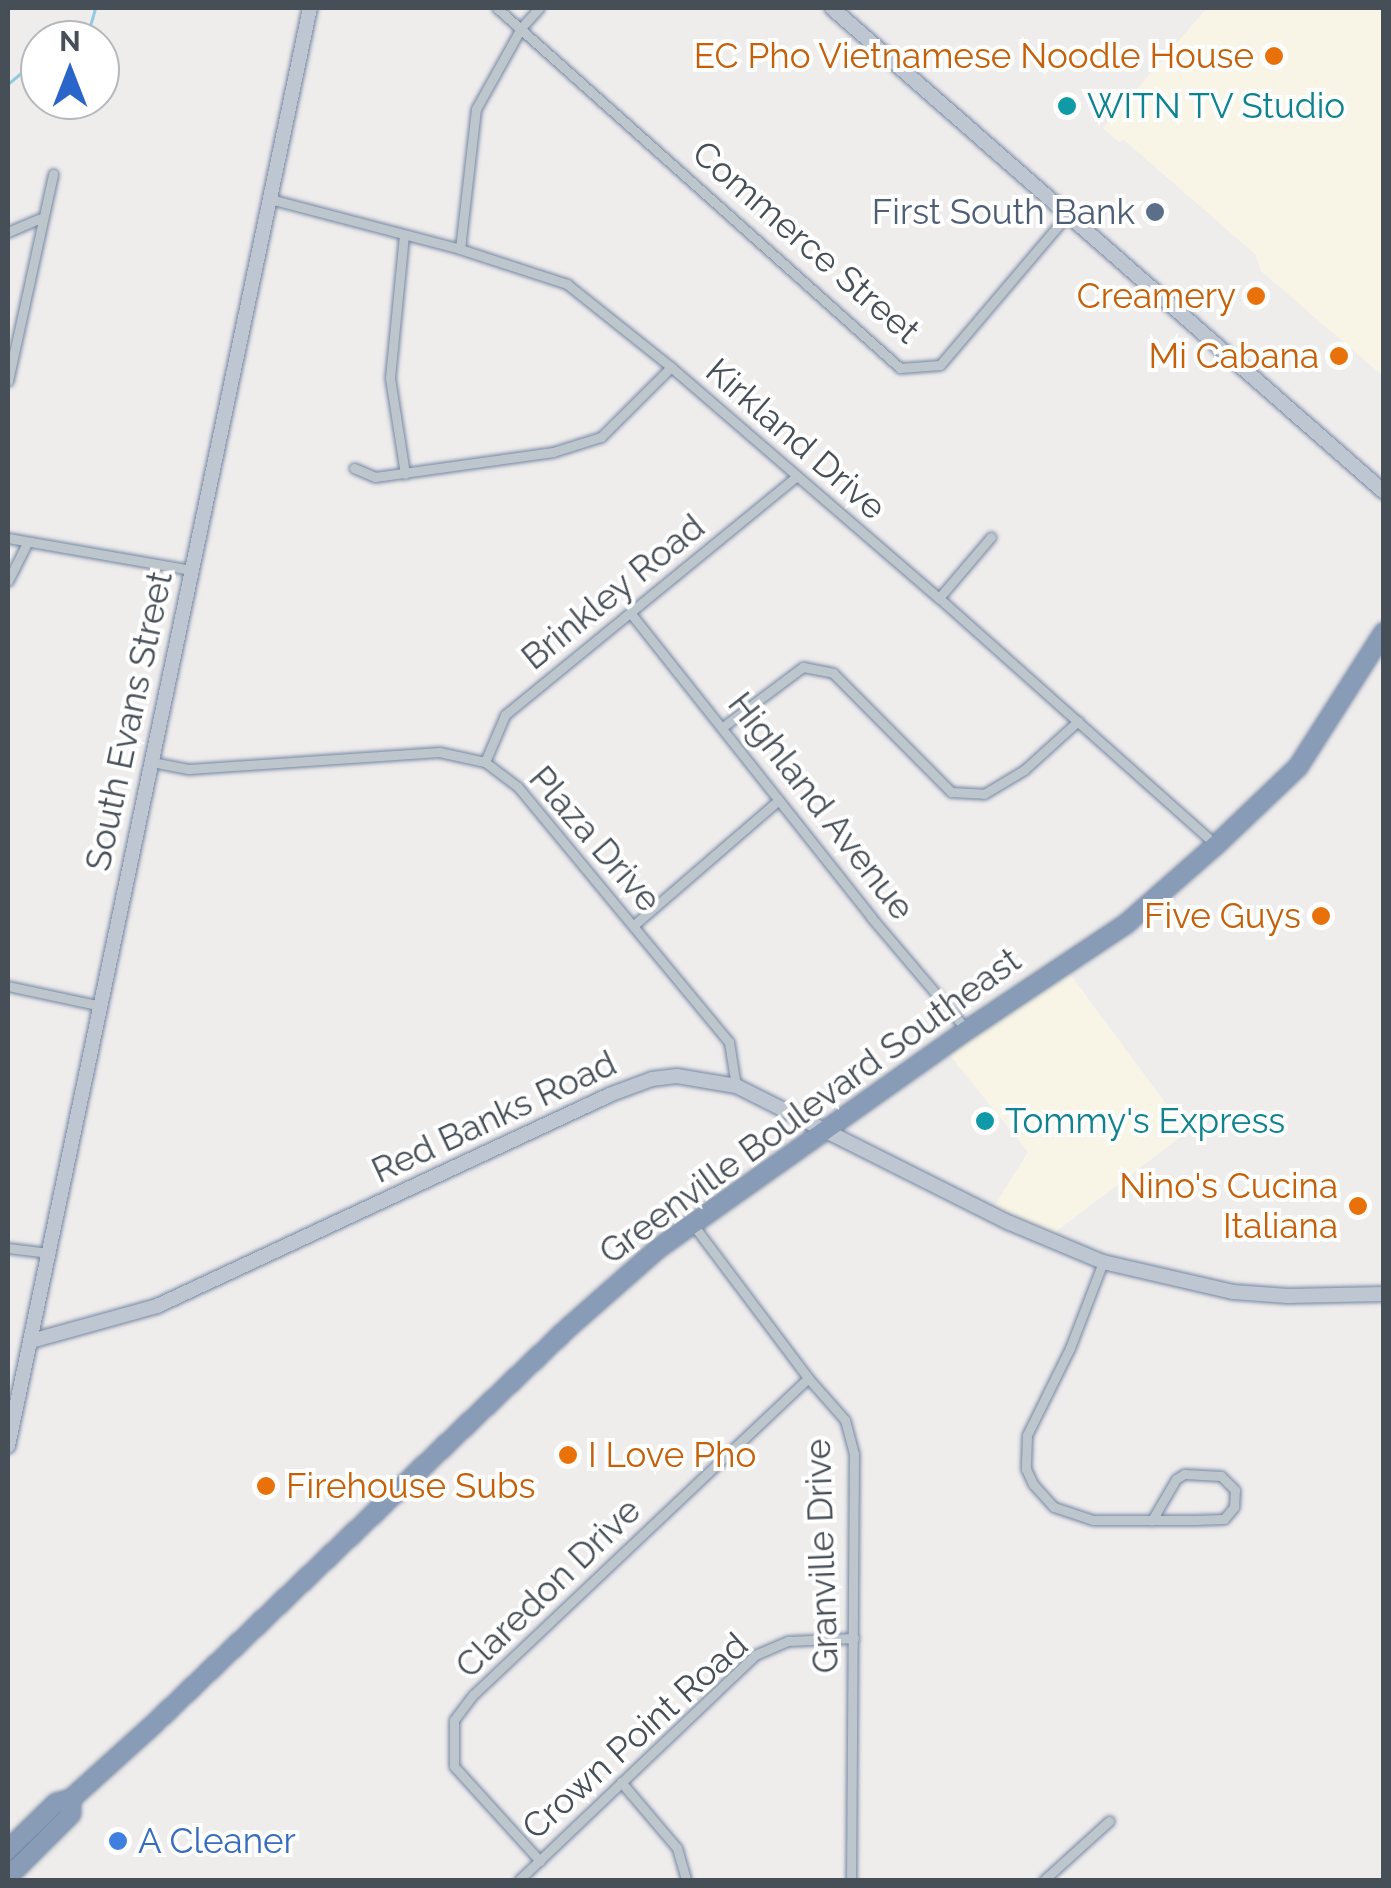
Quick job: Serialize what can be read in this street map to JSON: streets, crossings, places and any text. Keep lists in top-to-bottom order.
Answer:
{
  "streets": {
    "highway": ["Greenville Boulevard Southeast"],
    "main road": ["South Evans Street", "Red Banks Road"],
    "street": [
      "Commerce Street",
      "Kirkland Drive",
      "Brinkley Road",
      "Highland Avenue",
      "Plaza Drive",
      "Granville Drive",
      "Claredon Drive",
      "Crown Point Road"
    ]
  },
  "crossings": [
    ["Kirkland Drive", "Brinkley Road"],
    ["Kirkland Drive", "South Evans Street"],
    ["Kirkland Drive", "Greenville Boulevard Southeast"],
    ["Brinkley Road", "Highland Avenue"],
    ["Brinkley Road", "Plaza Drive"],
    ["South Evans Street", "Plaza Drive"],
    ["South Evans Street", "Red Banks Road"],
    ["Highland Avenue", "Greenville Boulevard Southeast"],
    ["Plaza Drive", "Red Banks Road"],
    ["Greenville Boulevard Southeast", "Red Banks Road"],
    ["Greenville Boulevard Southeast", "Granville Drive"],
    ["Granville Drive", "Claredon Drive"],
    ["Granville Drive", "Crown Point Road"],
    ["Claredon Drive", "Crown Point Road"]
  ],
  "places": [
    "EC Pho Vietnamese Noodle House",
    "WITN TV Studio",
    "First South Bank",
    "Creamery",
    "Mi Cabana",
    "Five Guys",
    "Tommy's Express",
    "Nino's Cucina Italiana",
    "I Love Pho",
    "Firehouse Subs",
    "A Cleaner"
  ],
  "north": "top"
}
